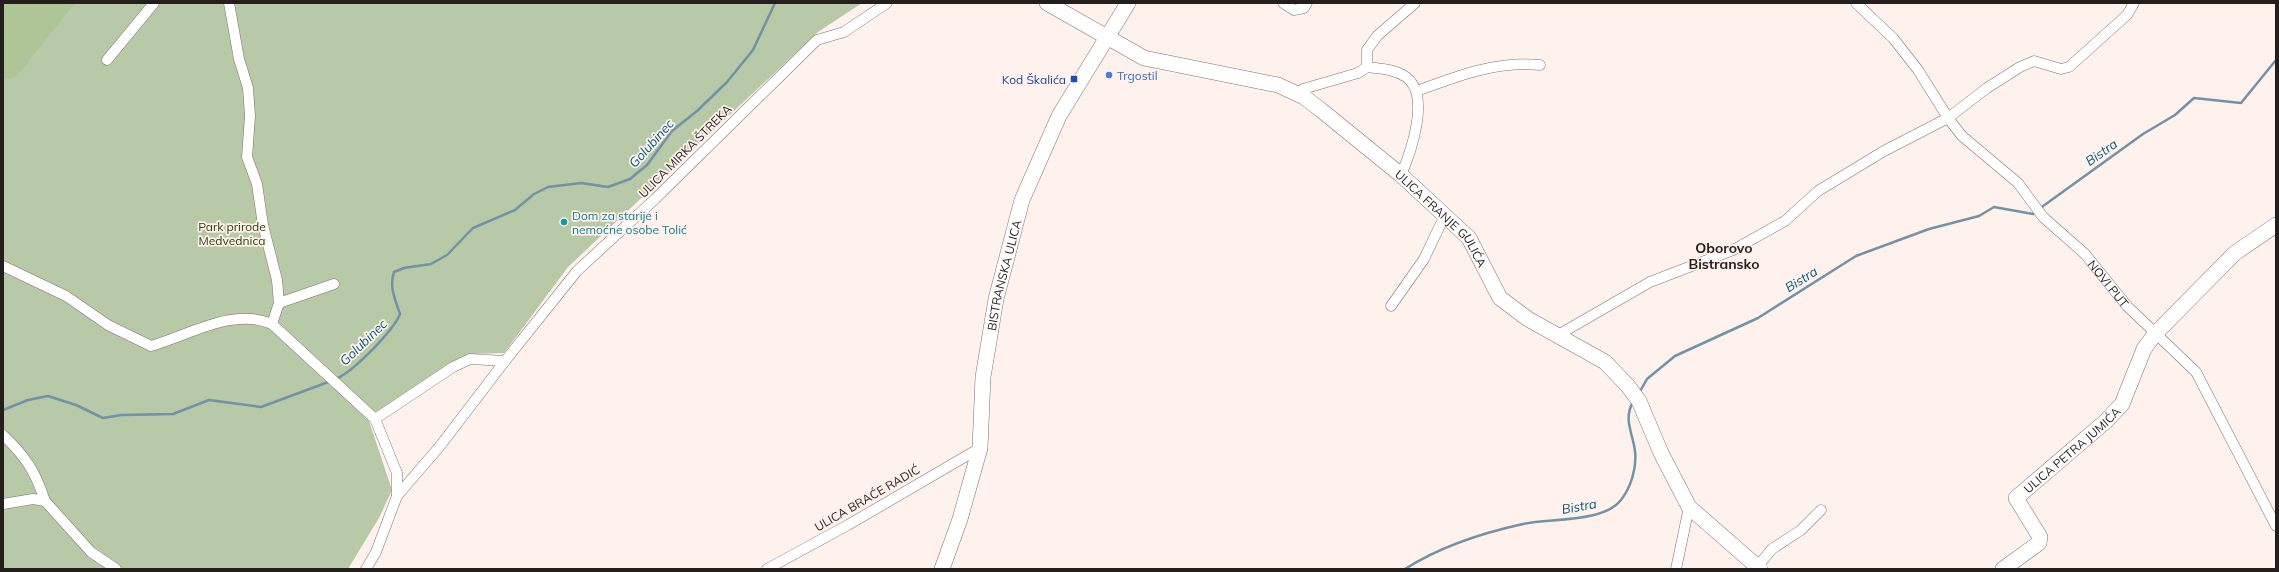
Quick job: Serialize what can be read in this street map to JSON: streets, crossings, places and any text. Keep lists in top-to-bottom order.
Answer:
{
  "streets": {
    "street": [
      "ULICA MIRKA ŠTREKA",
      "ULICA FRANJE GULIĆA",
      "BISTRANSKA ULICA",
      "NOVI PUT",
      "ULICA PETRA JUMIĆA",
      "ULICA BRAĆE RADIĆ"
    ]
  },
  "crossings": [
    ["ULICA FRANJE GULIĆA", "BISTRANSKA ULICA"],
    ["BISTRANSKA ULICA", "ULICA BRAĆE RADIĆ"],
    ["NOVI PUT", "ULICA PETRA JUMIĆA"]
  ],
  "districts": ["Oborovo Bistransko"],
  "water": ["Golubinec", "Bistra"],
  "parks": ["Park prirode Medvednica"],
  "places": {
    "other": ["Trgostil", "Dom za starije i nemoćne osobe Tolić"],
    "transit": ["Kod Škalića"]
  }
}
